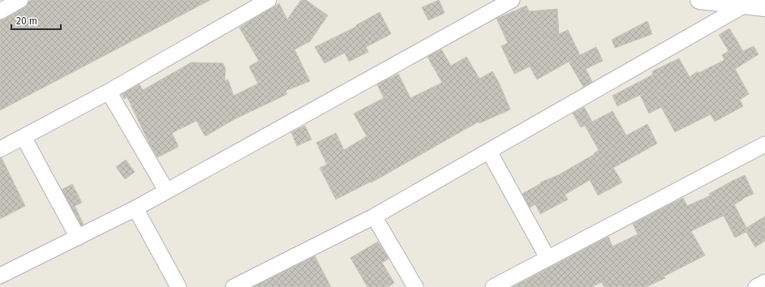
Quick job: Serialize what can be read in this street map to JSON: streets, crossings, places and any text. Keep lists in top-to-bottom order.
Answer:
{
  "scale_bar": "20 m"
}
